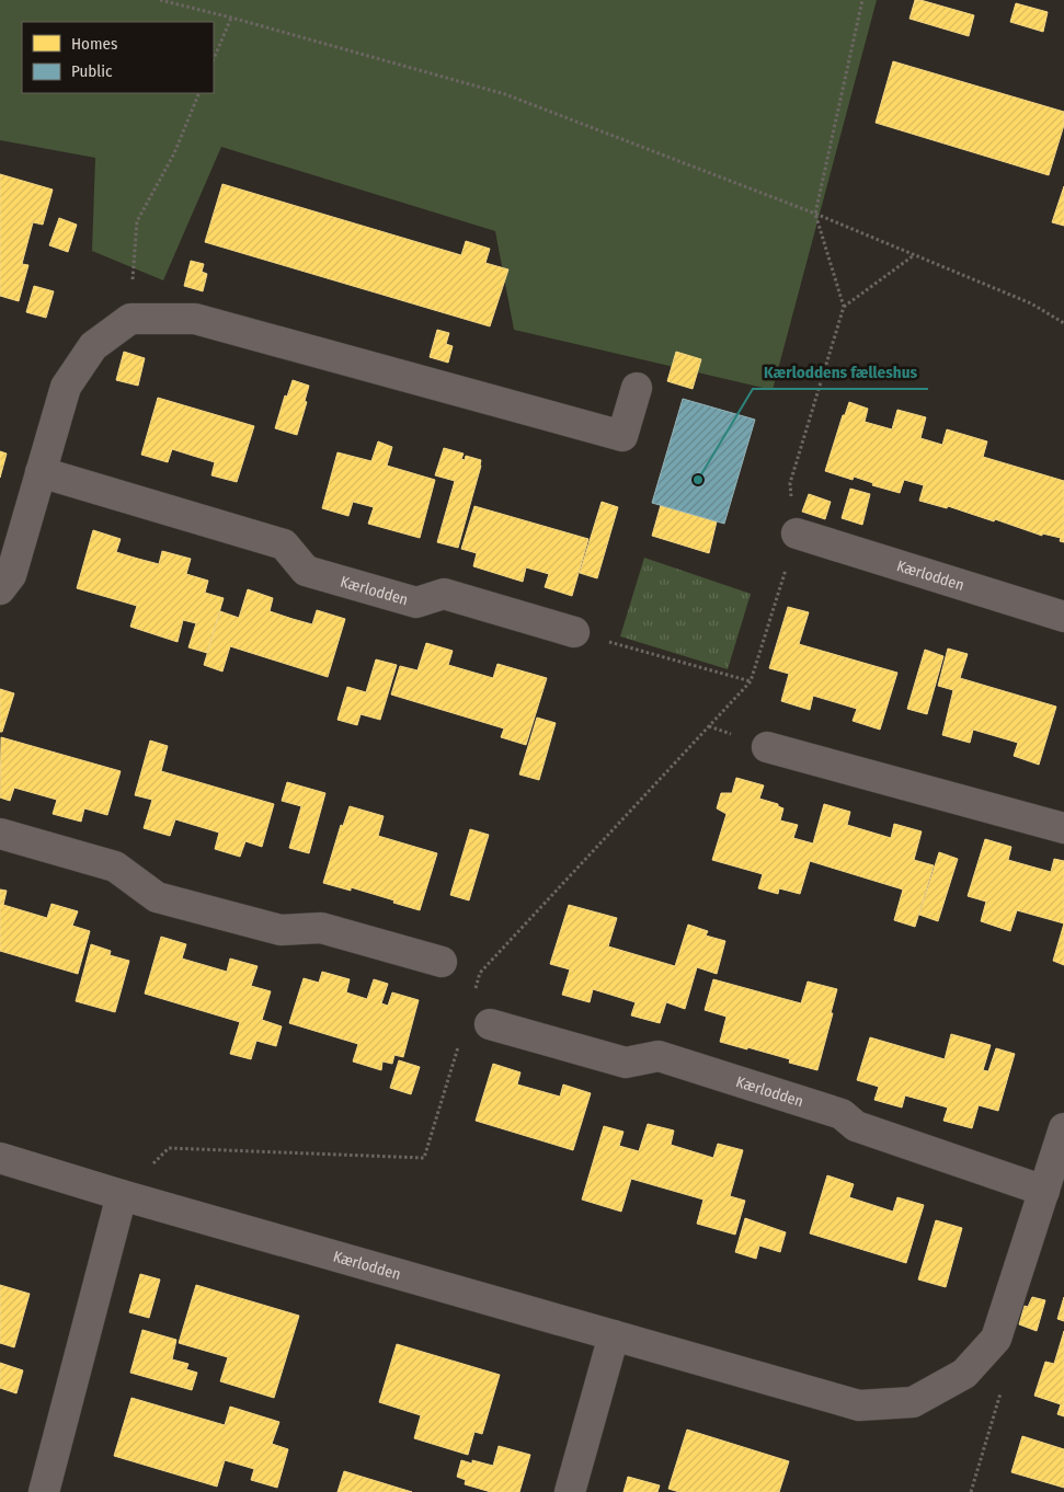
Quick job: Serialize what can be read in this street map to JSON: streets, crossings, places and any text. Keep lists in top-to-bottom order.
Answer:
{
  "streets": {
    "street": ["Kærlodden"]
  },
  "places": ["Kærloddens fælleshus"],
  "legend": ["Homes", "Public"]
}
